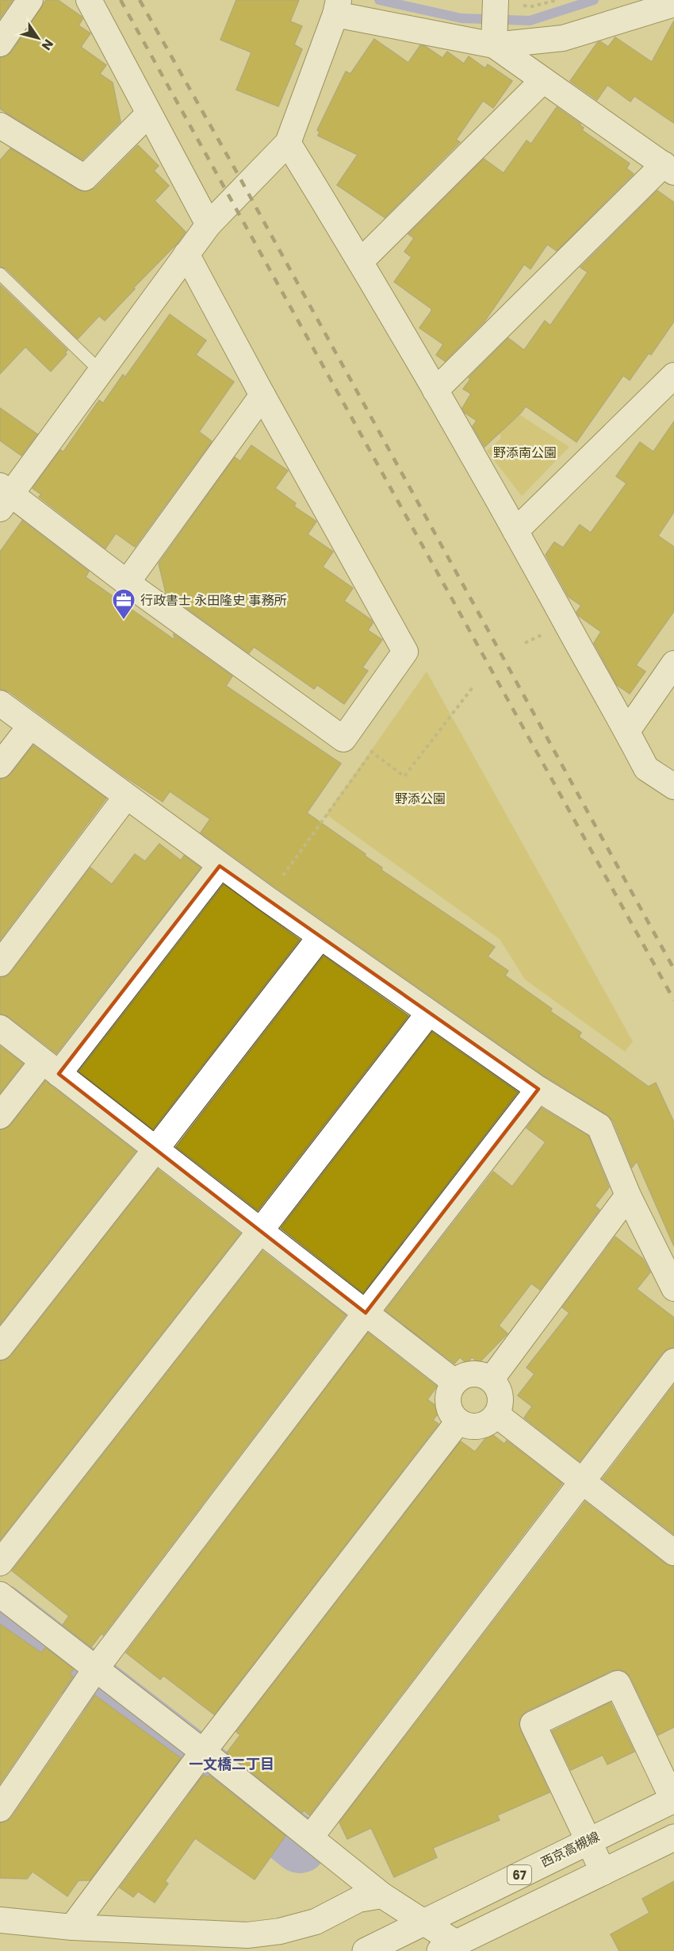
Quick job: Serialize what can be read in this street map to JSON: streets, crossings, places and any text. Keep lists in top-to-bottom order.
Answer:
{
  "streets": {
    "main road": ["西京高槻線", "67"]
  },
  "districts": ["一文橋二丁目"],
  "parks": ["野添南公園", "野添公園"],
  "places": {
    "office": ["行政書士 永田隆史 事務所"]
  },
  "north": "bottom right"
}
